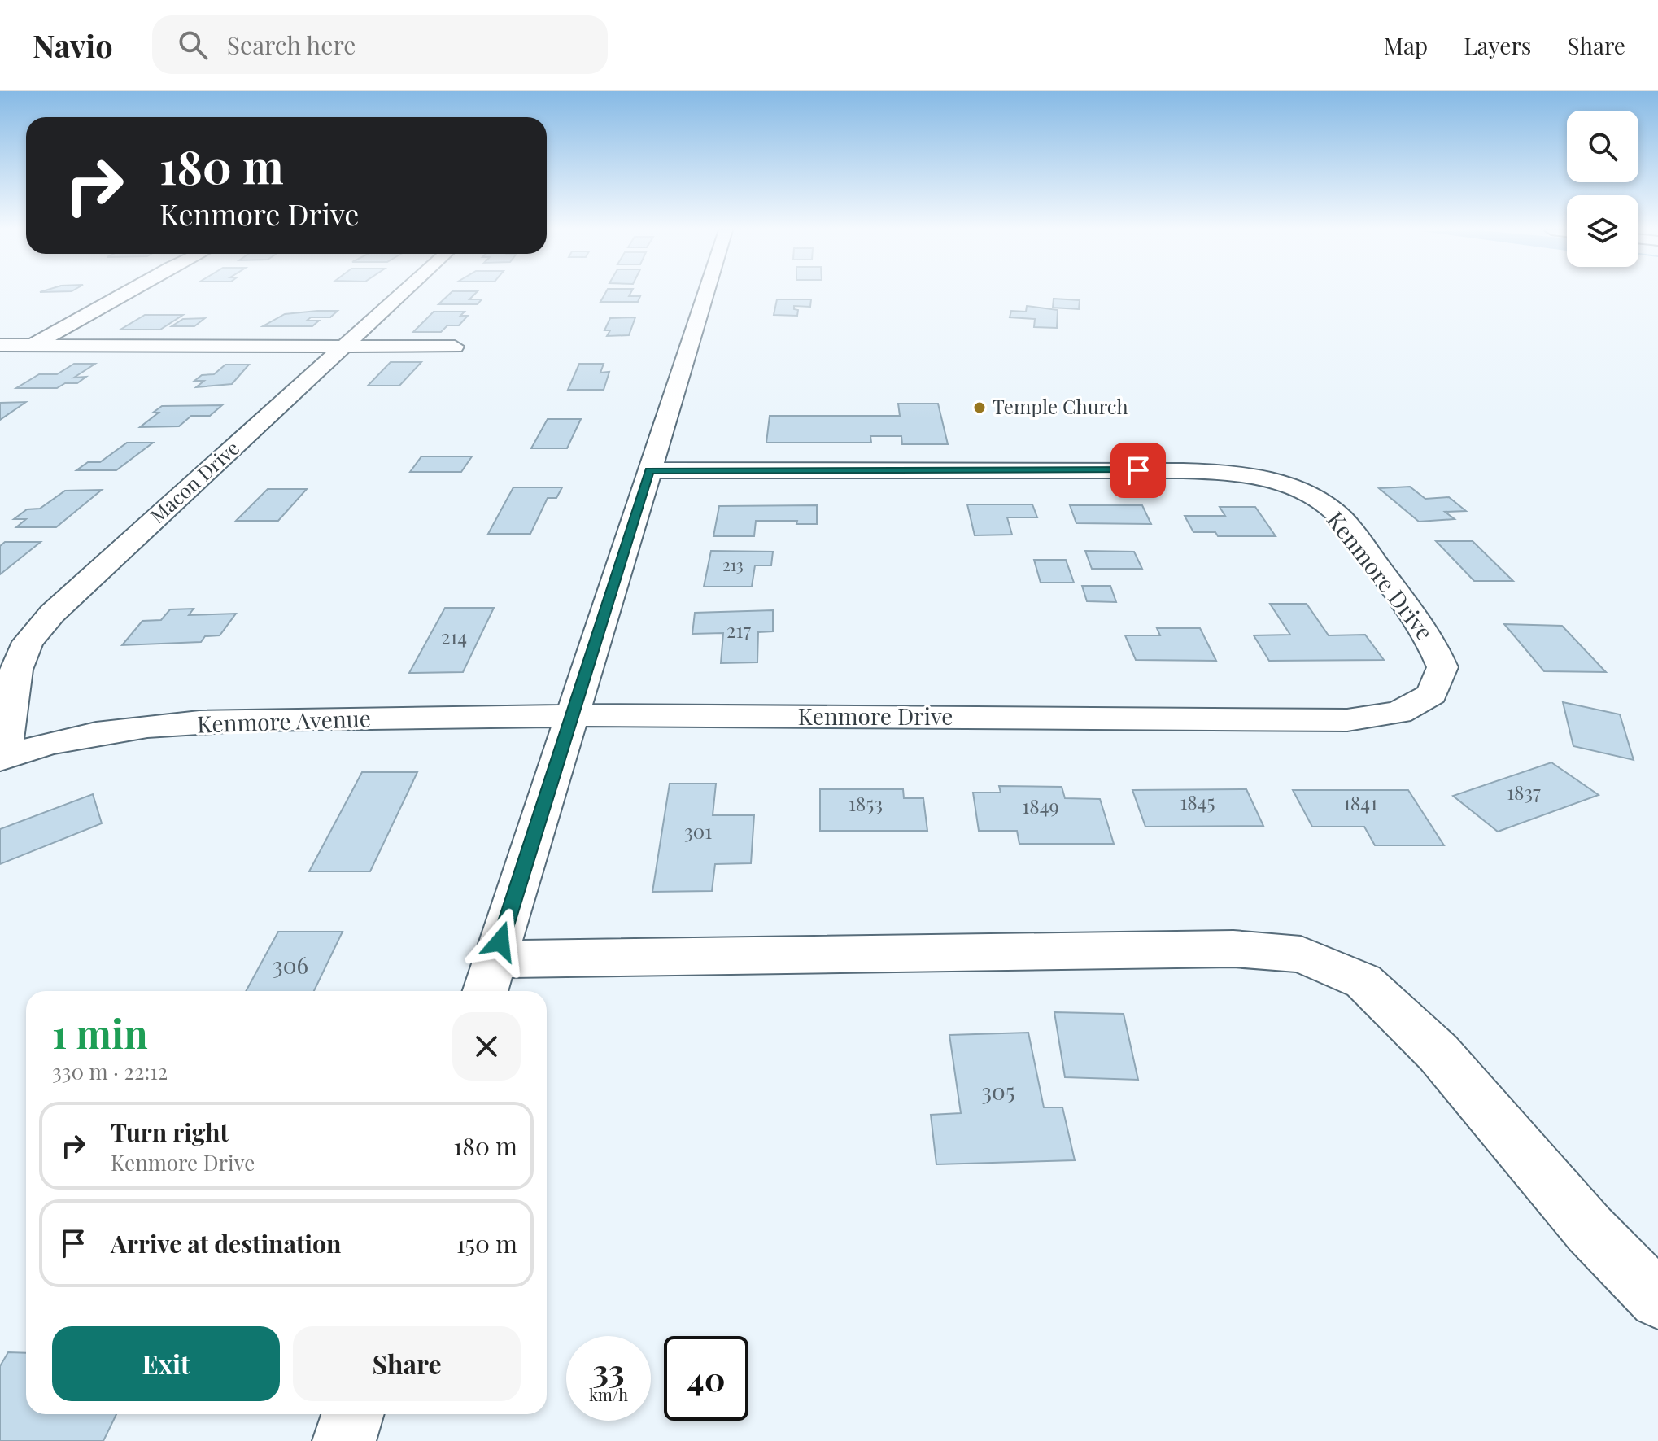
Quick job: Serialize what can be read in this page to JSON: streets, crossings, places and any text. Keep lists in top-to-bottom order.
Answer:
{
  "streets": {
    "street": ["Macon Drive", "Kenmore Drive", "Kenmore Avenue"]
  },
  "crossings": [
    ["Macon Drive", "Kenmore Avenue"],
    ["Kenmore Drive", "Kenmore Avenue"]
  ],
  "places": ["Temple Church"],
  "house_numbers": [
    "213",
    "217",
    "214",
    "1837",
    "1845",
    "1841",
    "1853",
    "1849",
    "301",
    "306",
    "305"
  ],
  "page": {
    "header": "Navio",
    "search": "Search here",
    "nav": ["Map", "Layers", "Share"],
    "turn": ["180 m", "Kenmore Drive"],
    "heading": ["1 min", "330 m · 22:12"],
    "list": [
      {
        "name": "Turn right",
        "note": "Kenmore Drive",
        "value": "180 m"
      },
      {
        "name": "Arrive at destination",
        "value": "150 m"
      }
    ],
    "buttons": ["Exit", "Share"],
    "speed": "33 km/h",
    "limit": "40"
  }
}
